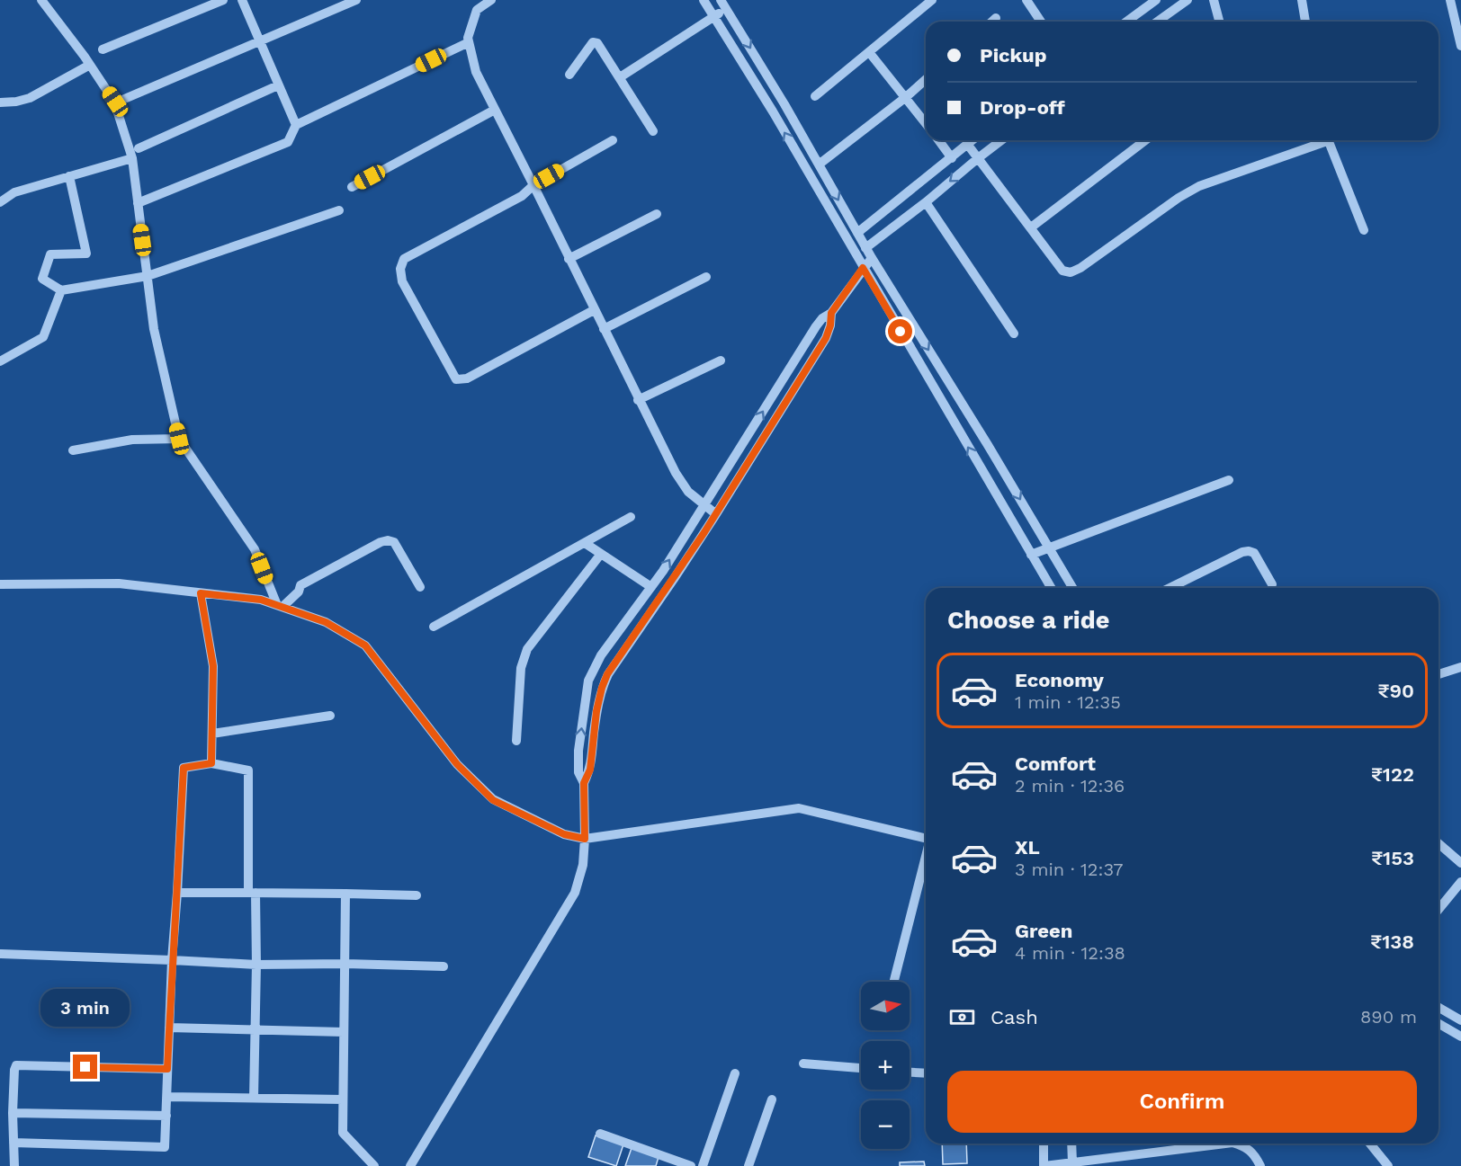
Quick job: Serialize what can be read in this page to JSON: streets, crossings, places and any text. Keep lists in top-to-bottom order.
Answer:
{
  "north": "right",
  "page": {
    "banner": ["Pickup", "Drop-off"],
    "heading": "Choose a ride",
    "list": [
      {
        "name": "Economy",
        "note": "1 min · 12:35",
        "value": "₹90"
      },
      {
        "name": "Comfort",
        "note": "2 min · 12:36",
        "value": "₹122"
      },
      {
        "name": "XL",
        "note": "3 min · 12:37",
        "value": "₹153"
      },
      {
        "name": "Green",
        "note": "4 min · 12:38",
        "value": "₹138"
      }
    ],
    "map_buttons": ["+", "−"],
    "pay": ["Cash", "890 m"],
    "bubble": "3 min",
    "buttons": "Confirm"
  }
}
